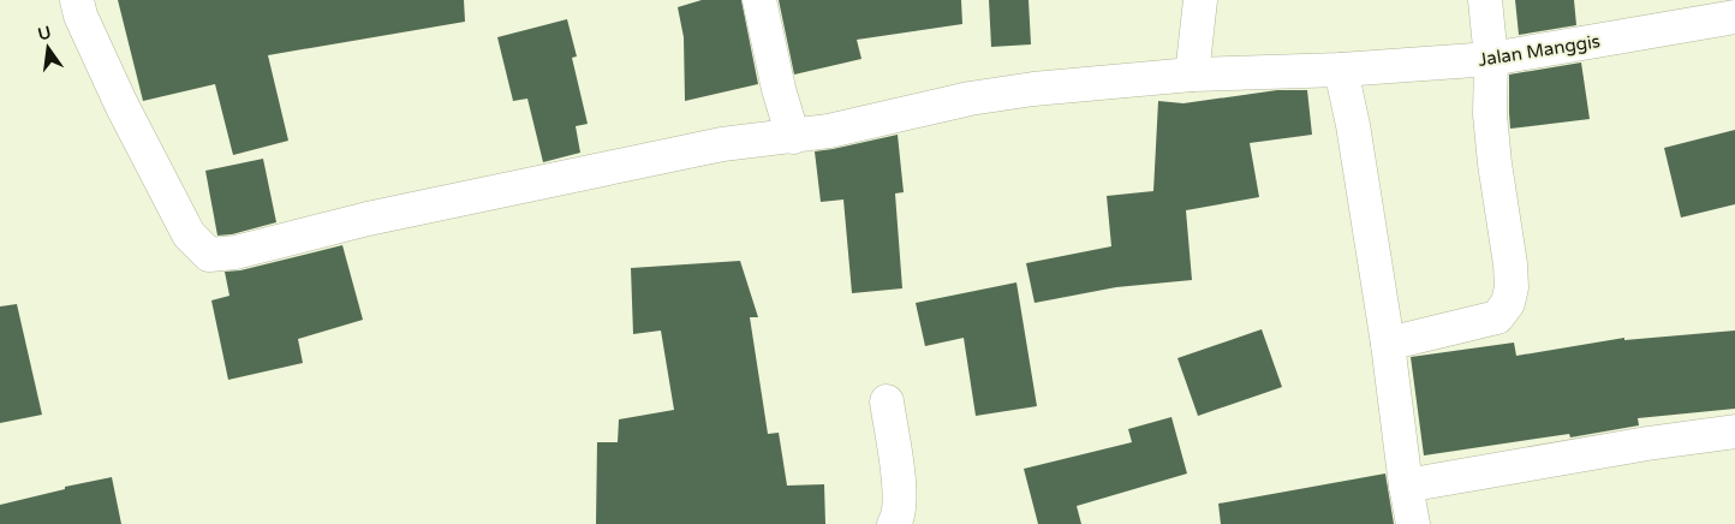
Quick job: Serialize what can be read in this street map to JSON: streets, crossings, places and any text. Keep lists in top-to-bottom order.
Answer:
{
  "streets": {
    "street": ["Jalan Manggis"]
  },
  "north": "top"
}
